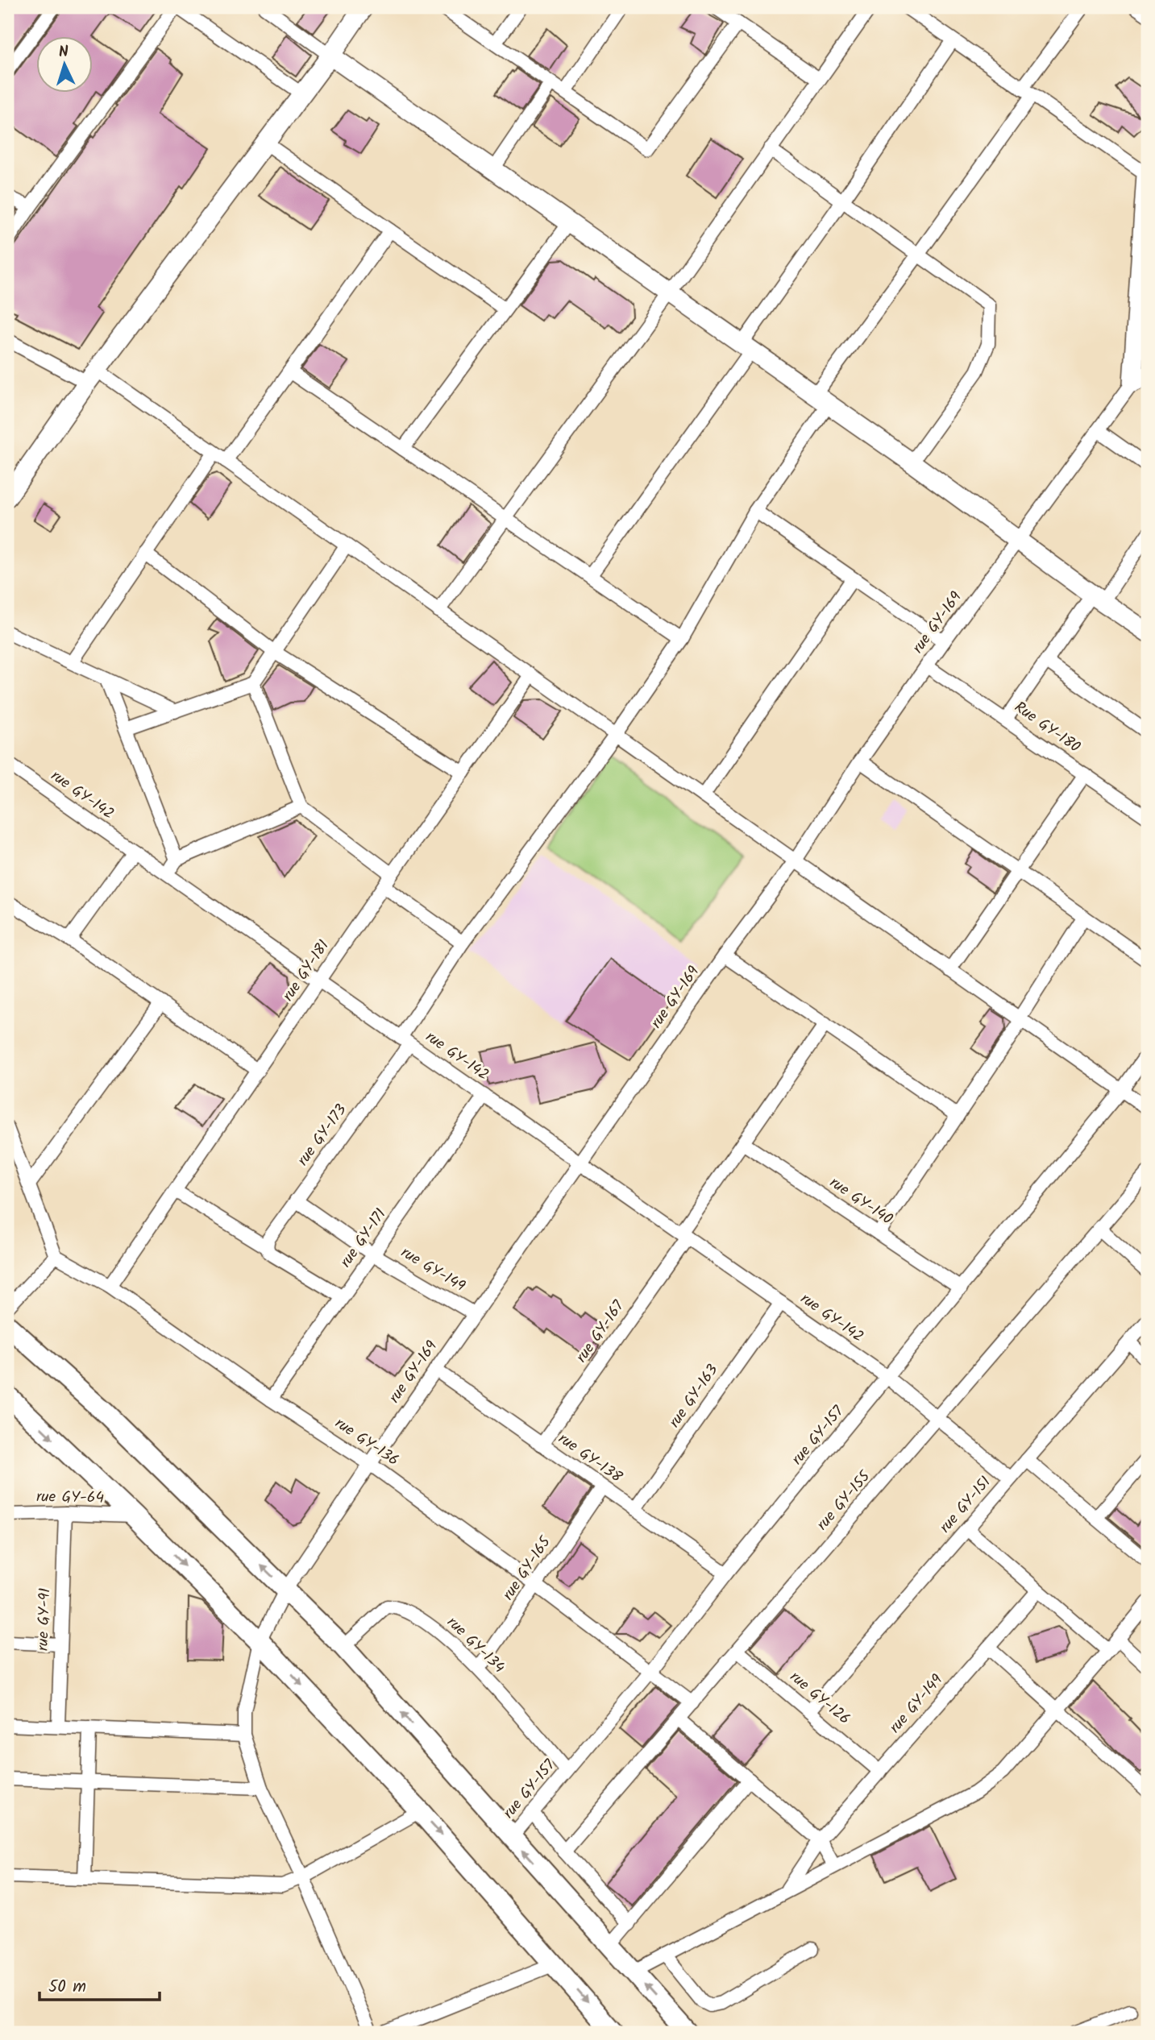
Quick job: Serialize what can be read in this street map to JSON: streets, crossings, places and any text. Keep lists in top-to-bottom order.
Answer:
{
  "streets": {
    "street": [
      "rue GY-169",
      "Rue GY-180",
      "rue GY-142",
      "rue GY-181",
      "rue GY-173",
      "rue GY-140",
      "rue GY-171",
      "rue GY-149",
      "rue GY-167",
      "rue GY-163",
      "rue GY-157",
      "rue GY-136",
      "rue GY-138",
      "rue GY-64",
      "rue GY-155",
      "rue GY-151",
      "rue GY-165",
      "rue GY-91",
      "rue GY-134",
      "rue GY-126"
    ]
  },
  "crossings": [
    ["rue GY-169", "Rue GY-180"],
    ["rue GY-169", "rue GY-142"],
    ["rue GY-169", "rue GY-149"],
    ["rue GY-169", "rue GY-136"],
    ["rue GY-169", "rue GY-138"],
    ["rue GY-142", "rue GY-181"],
    ["rue GY-142", "rue GY-173"],
    ["rue GY-142", "rue GY-171"],
    ["rue GY-142", "rue GY-167"],
    ["rue GY-142", "rue GY-163"],
    ["rue GY-142", "rue GY-157"],
    ["rue GY-142", "rue GY-155"],
    ["rue GY-142", "rue GY-151"],
    ["rue GY-181", "rue GY-136"],
    ["rue GY-173", "rue GY-149"],
    ["rue GY-140", "rue GY-167"],
    ["rue GY-140", "rue GY-157"],
    ["rue GY-171", "rue GY-149"],
    ["rue GY-171", "rue GY-136"],
    ["rue GY-149", "rue GY-126"],
    ["rue GY-167", "rue GY-138"],
    ["rue GY-163", "rue GY-138"],
    ["rue GY-157", "rue GY-136"],
    ["rue GY-157", "rue GY-138"],
    ["rue GY-157", "rue GY-134"],
    ["rue GY-136", "rue GY-155"],
    ["rue GY-136", "rue GY-165"],
    ["rue GY-138", "rue GY-165"],
    ["rue GY-64", "rue GY-91"],
    ["rue GY-155", "rue GY-126"],
    ["rue GY-151", "rue GY-126"],
    ["rue GY-165", "rue GY-134"]
  ],
  "scale_bar": "50 m",
  "north": "top"
}
